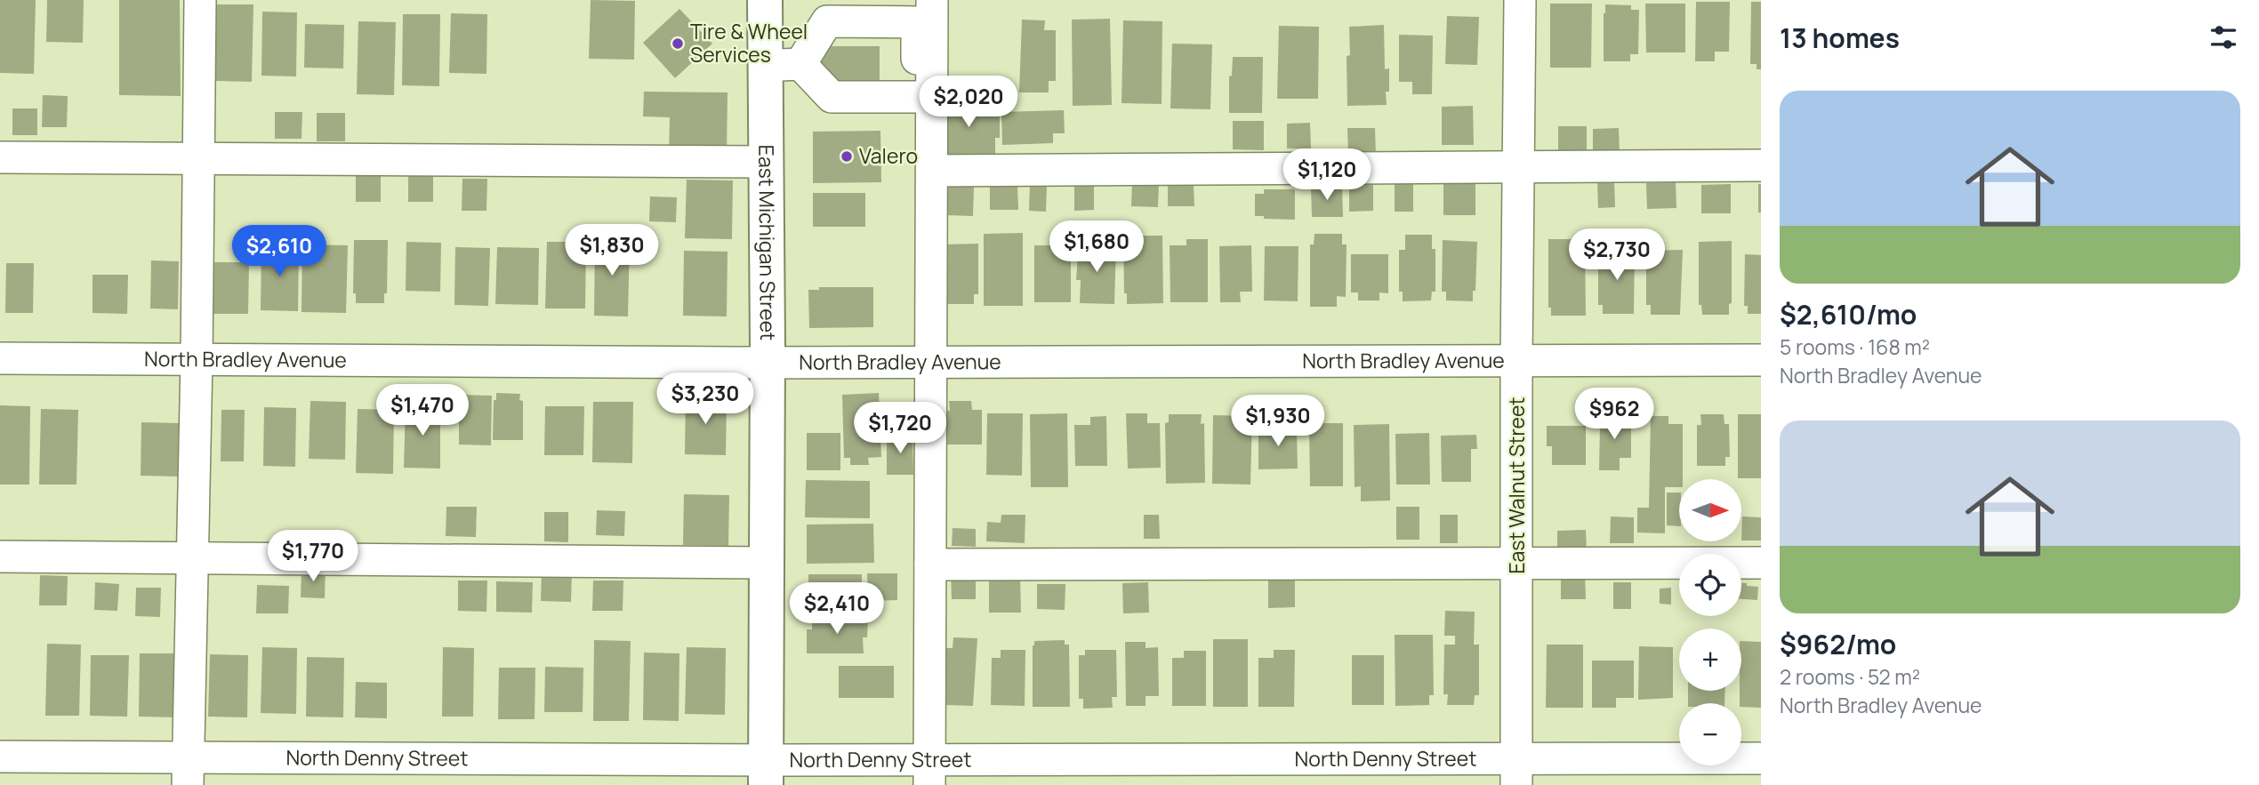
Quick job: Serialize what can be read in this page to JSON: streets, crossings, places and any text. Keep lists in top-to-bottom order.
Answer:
{
  "streets": {
    "main road": ["East Michigan Street"],
    "street": ["North Bradley Avenue", "East Walnut Street", "North Denny Street"]
  },
  "crossings": [
    ["East Michigan Street", "North Bradley Avenue"],
    ["East Michigan Street", "North Denny Street"],
    ["North Bradley Avenue", "East Walnut Street"],
    ["East Walnut Street", "North Denny Street"]
  ],
  "places": ["Tire & Wheel Services", "Valero"],
  "north": "right",
  "page": {
    "heading": "13 homes",
    "list": [
      {
        "name": "$2,610/mo",
        "note": "5 rooms · 168 m² · North Bradley Avenue"
      },
      {
        "name": "$962/mo",
        "note": "2 rooms · 52 m² · North Bradley Avenue"
      }
    ],
    "price": [
      "$2,020",
      "$1,120",
      "$1,680",
      "$1,830",
      "$2,610",
      "$2,730",
      "$3,230",
      "$1,470",
      "$962",
      "$1,930",
      "$1,720",
      "$1,770",
      "$2,410"
    ],
    "map_buttons": ["+", "−"]
  }
}
